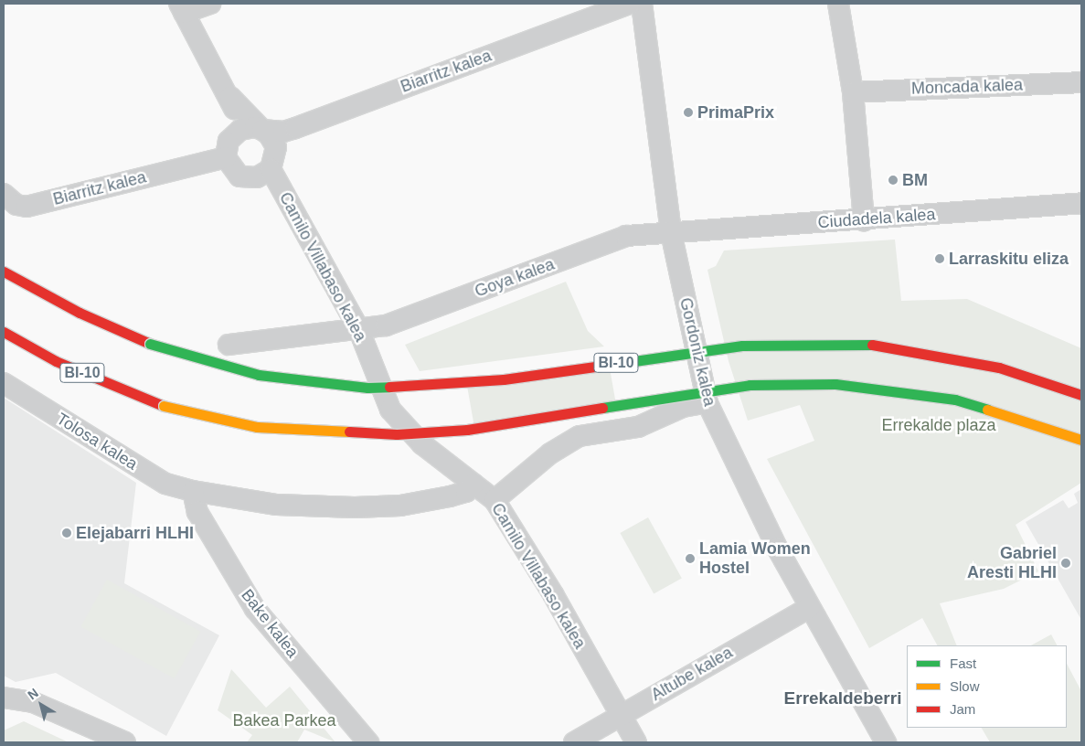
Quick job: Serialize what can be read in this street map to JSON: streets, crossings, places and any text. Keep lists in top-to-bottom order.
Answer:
{
  "streets": {
    "highway": ["BI-10"],
    "street": [
      "Biarritz kalea",
      "Moncada kalea",
      "Ciudadela kalea",
      "Camilo Villabaso kalea",
      "Goya kalea",
      "Gordoniz kalea",
      "Tolosa kalea",
      "Bake kalea",
      "Altube kalea"
    ]
  },
  "crossings": [
    ["Biarritz kalea", "Camilo Villabaso kalea"],
    ["Ciudadela kalea", "Goya kalea"],
    ["Ciudadela kalea", "Gordoniz kalea"],
    ["Camilo Villabaso kalea", "Goya kalea"],
    ["Camilo Villabaso kalea", "Tolosa kalea"],
    ["Camilo Villabaso kalea", "Altube kalea"],
    ["Goya kalea", "Gordoniz kalea"],
    ["Gordoniz kalea", "Altube kalea"],
    ["Tolosa kalea", "Bake kalea"]
  ],
  "districts": ["Errekaldeberri"],
  "parks": ["Errekalde plaza", "Bakea Parkea"],
  "places": [
    "PrimaPrix",
    "BM",
    "Larraskitu eliza",
    "Elejabarri HLHI",
    "Lamia Women Hostel",
    "Gabriel Aresti HLHI"
  ],
  "legend": ["Fast", "Slow", "Jam"],
  "north": "top left"
}
